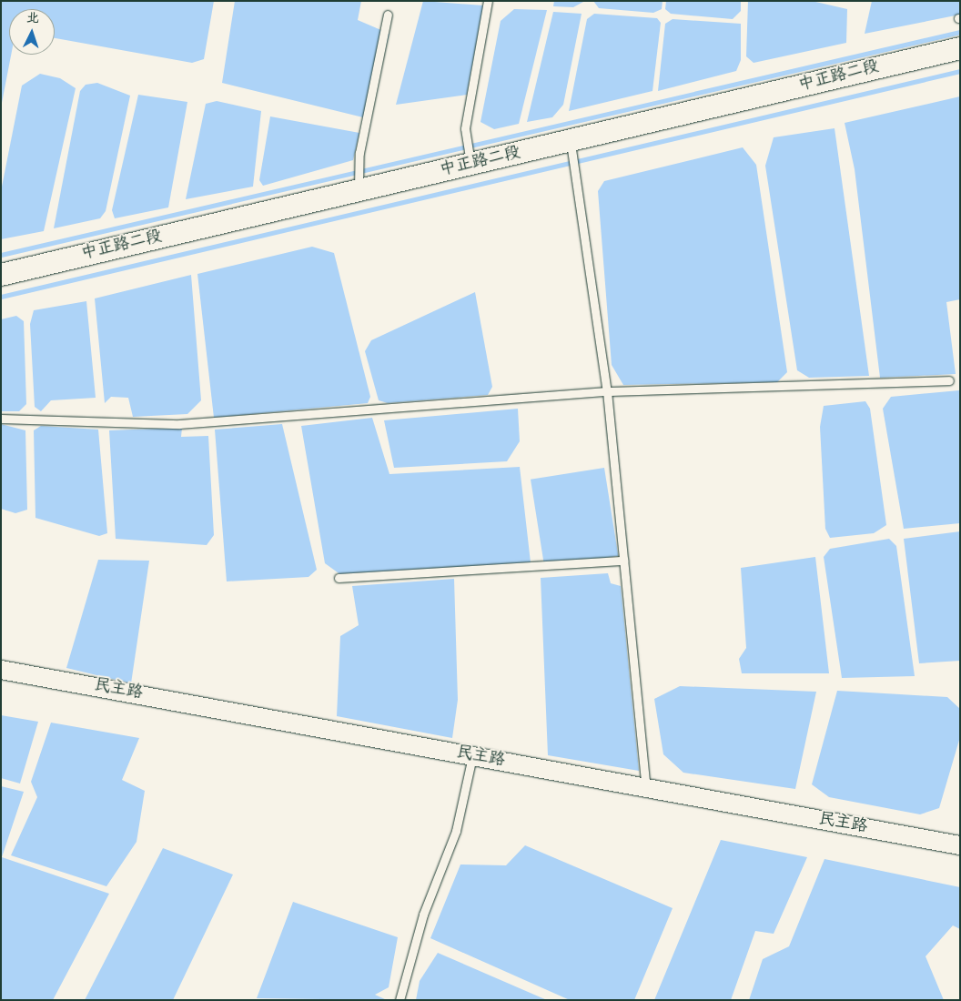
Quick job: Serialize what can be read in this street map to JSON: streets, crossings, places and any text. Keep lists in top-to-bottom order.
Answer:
{
  "streets": {
    "main road": ["中正路二段"],
    "street": ["民主路"]
  },
  "north": "top"
}
